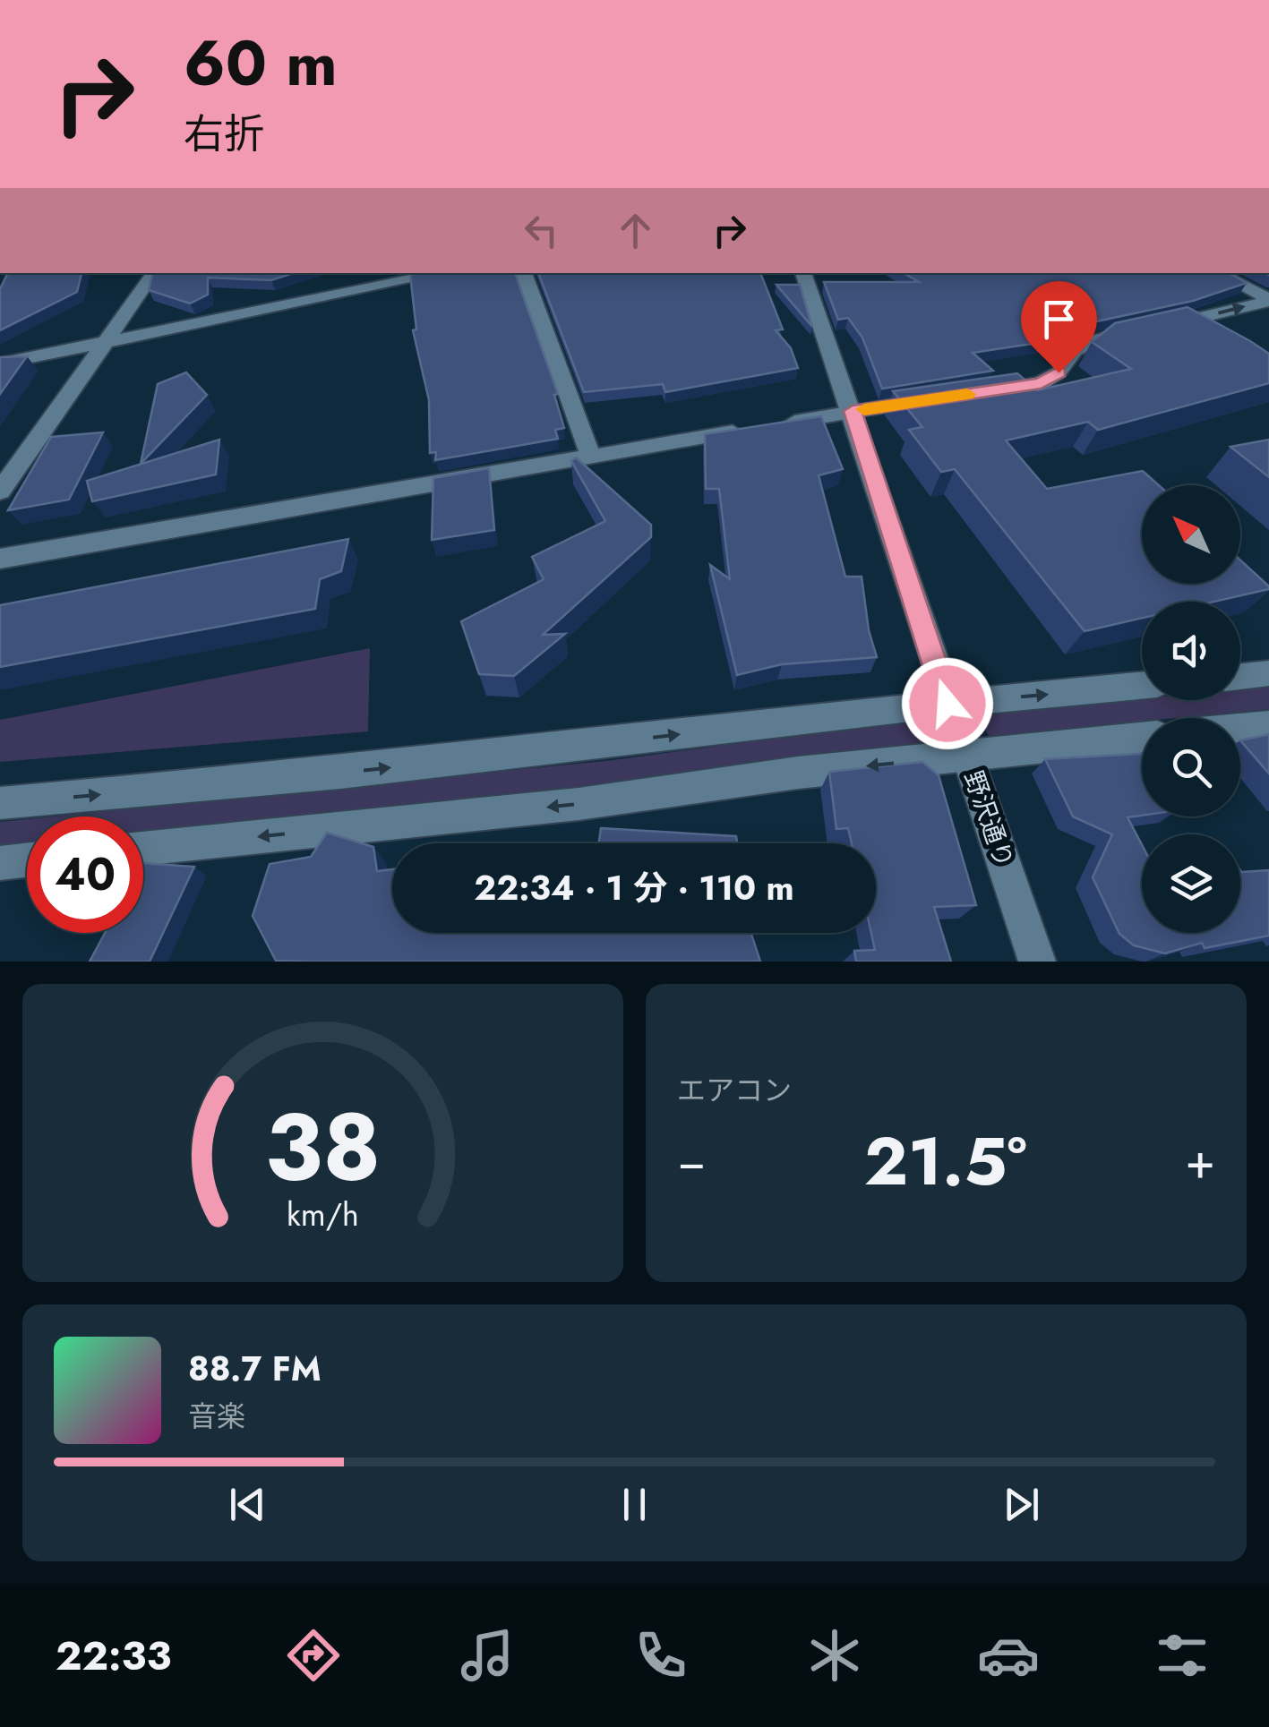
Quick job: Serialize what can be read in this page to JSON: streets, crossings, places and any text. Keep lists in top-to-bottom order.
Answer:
{
  "streets": {
    "street": ["野沢通り"]
  },
  "north": "top left",
  "page": {
    "turn": ["60 m", "右折"],
    "limit": "40",
    "trip": "22:34 · 1 分 · 110 m",
    "tile": "エアコン",
    "heat": ["−", "21.5°", "+"],
    "song": ["88.7 FM", "音楽"],
    "tabs": "22:33",
    "gauge": ["38", "km/h"]
  }
}
